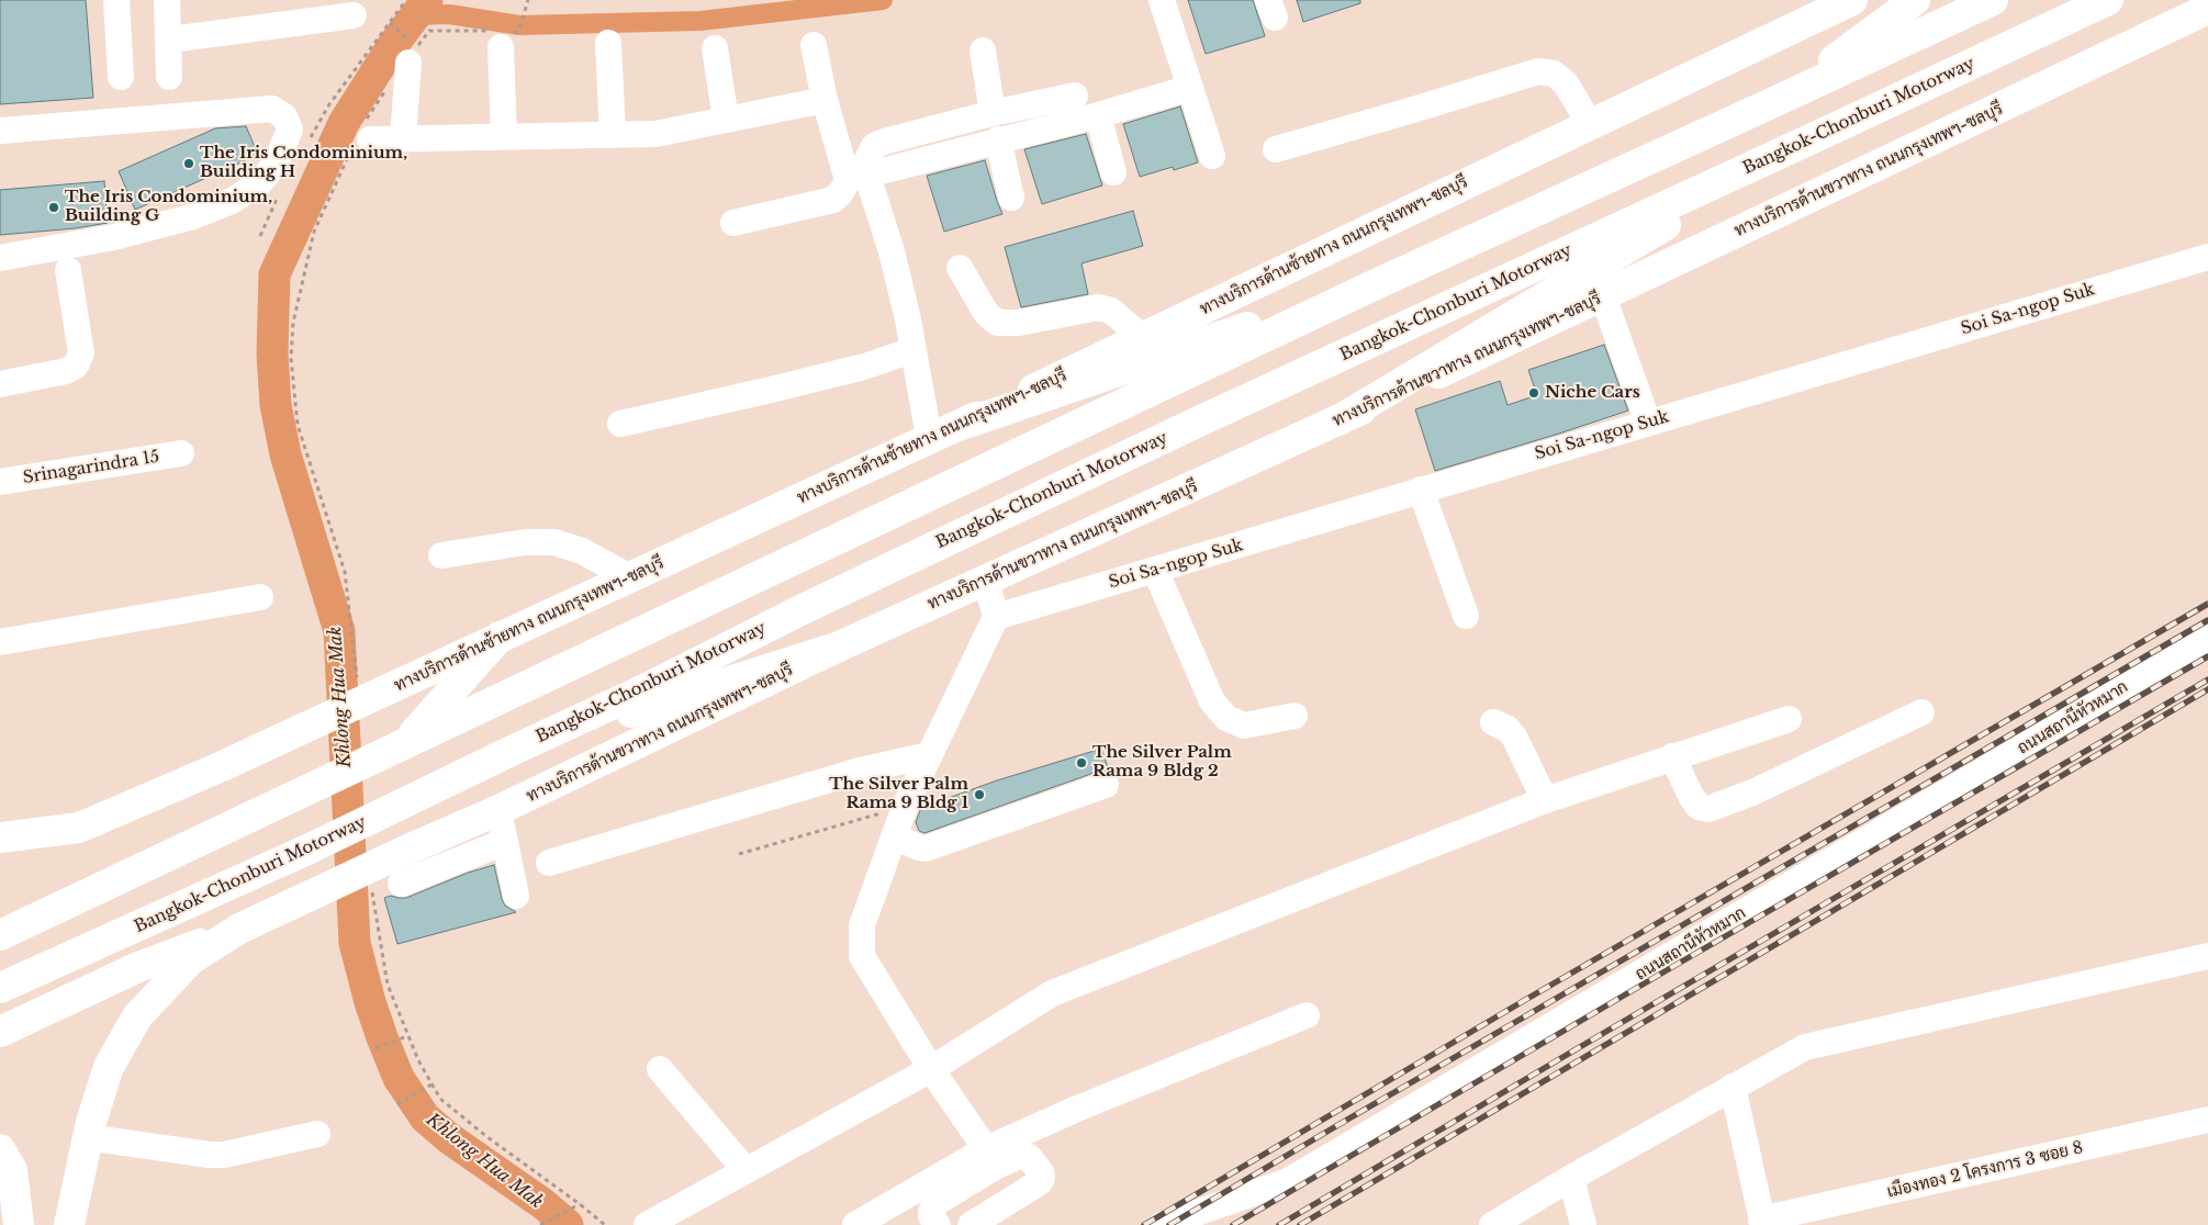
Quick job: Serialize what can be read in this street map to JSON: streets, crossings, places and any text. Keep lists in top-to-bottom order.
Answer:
{
  "streets": {
    "main road": ["Bangkok-Chonburi Motorway", "ทางบริการด้านขวาทาง ถนนกรุงเทพฯ-ชลบุรี", "ทางบริการด้านซ้ายทาง ถนนกรุงเทพฯ-ชลบุรี"],
    "street": [
      "Soi Sa-ngop Suk",
      "Srinagarindra 15",
      "ถนนสถานีหัวหมาก",
      "เมืองทอง 2 โครงการ 3 ซอย 8"
    ]
  },
  "water": ["Khlong Hua Mak"],
  "places": [
    "The Iris Condominium, Building H",
    "The Iris Condominium, Building G",
    "Niche Cars",
    "The Silver Palm Rama 9 Bldg 2",
    "The Silver Palm Rama 9 Bldg 1"
  ]
}
